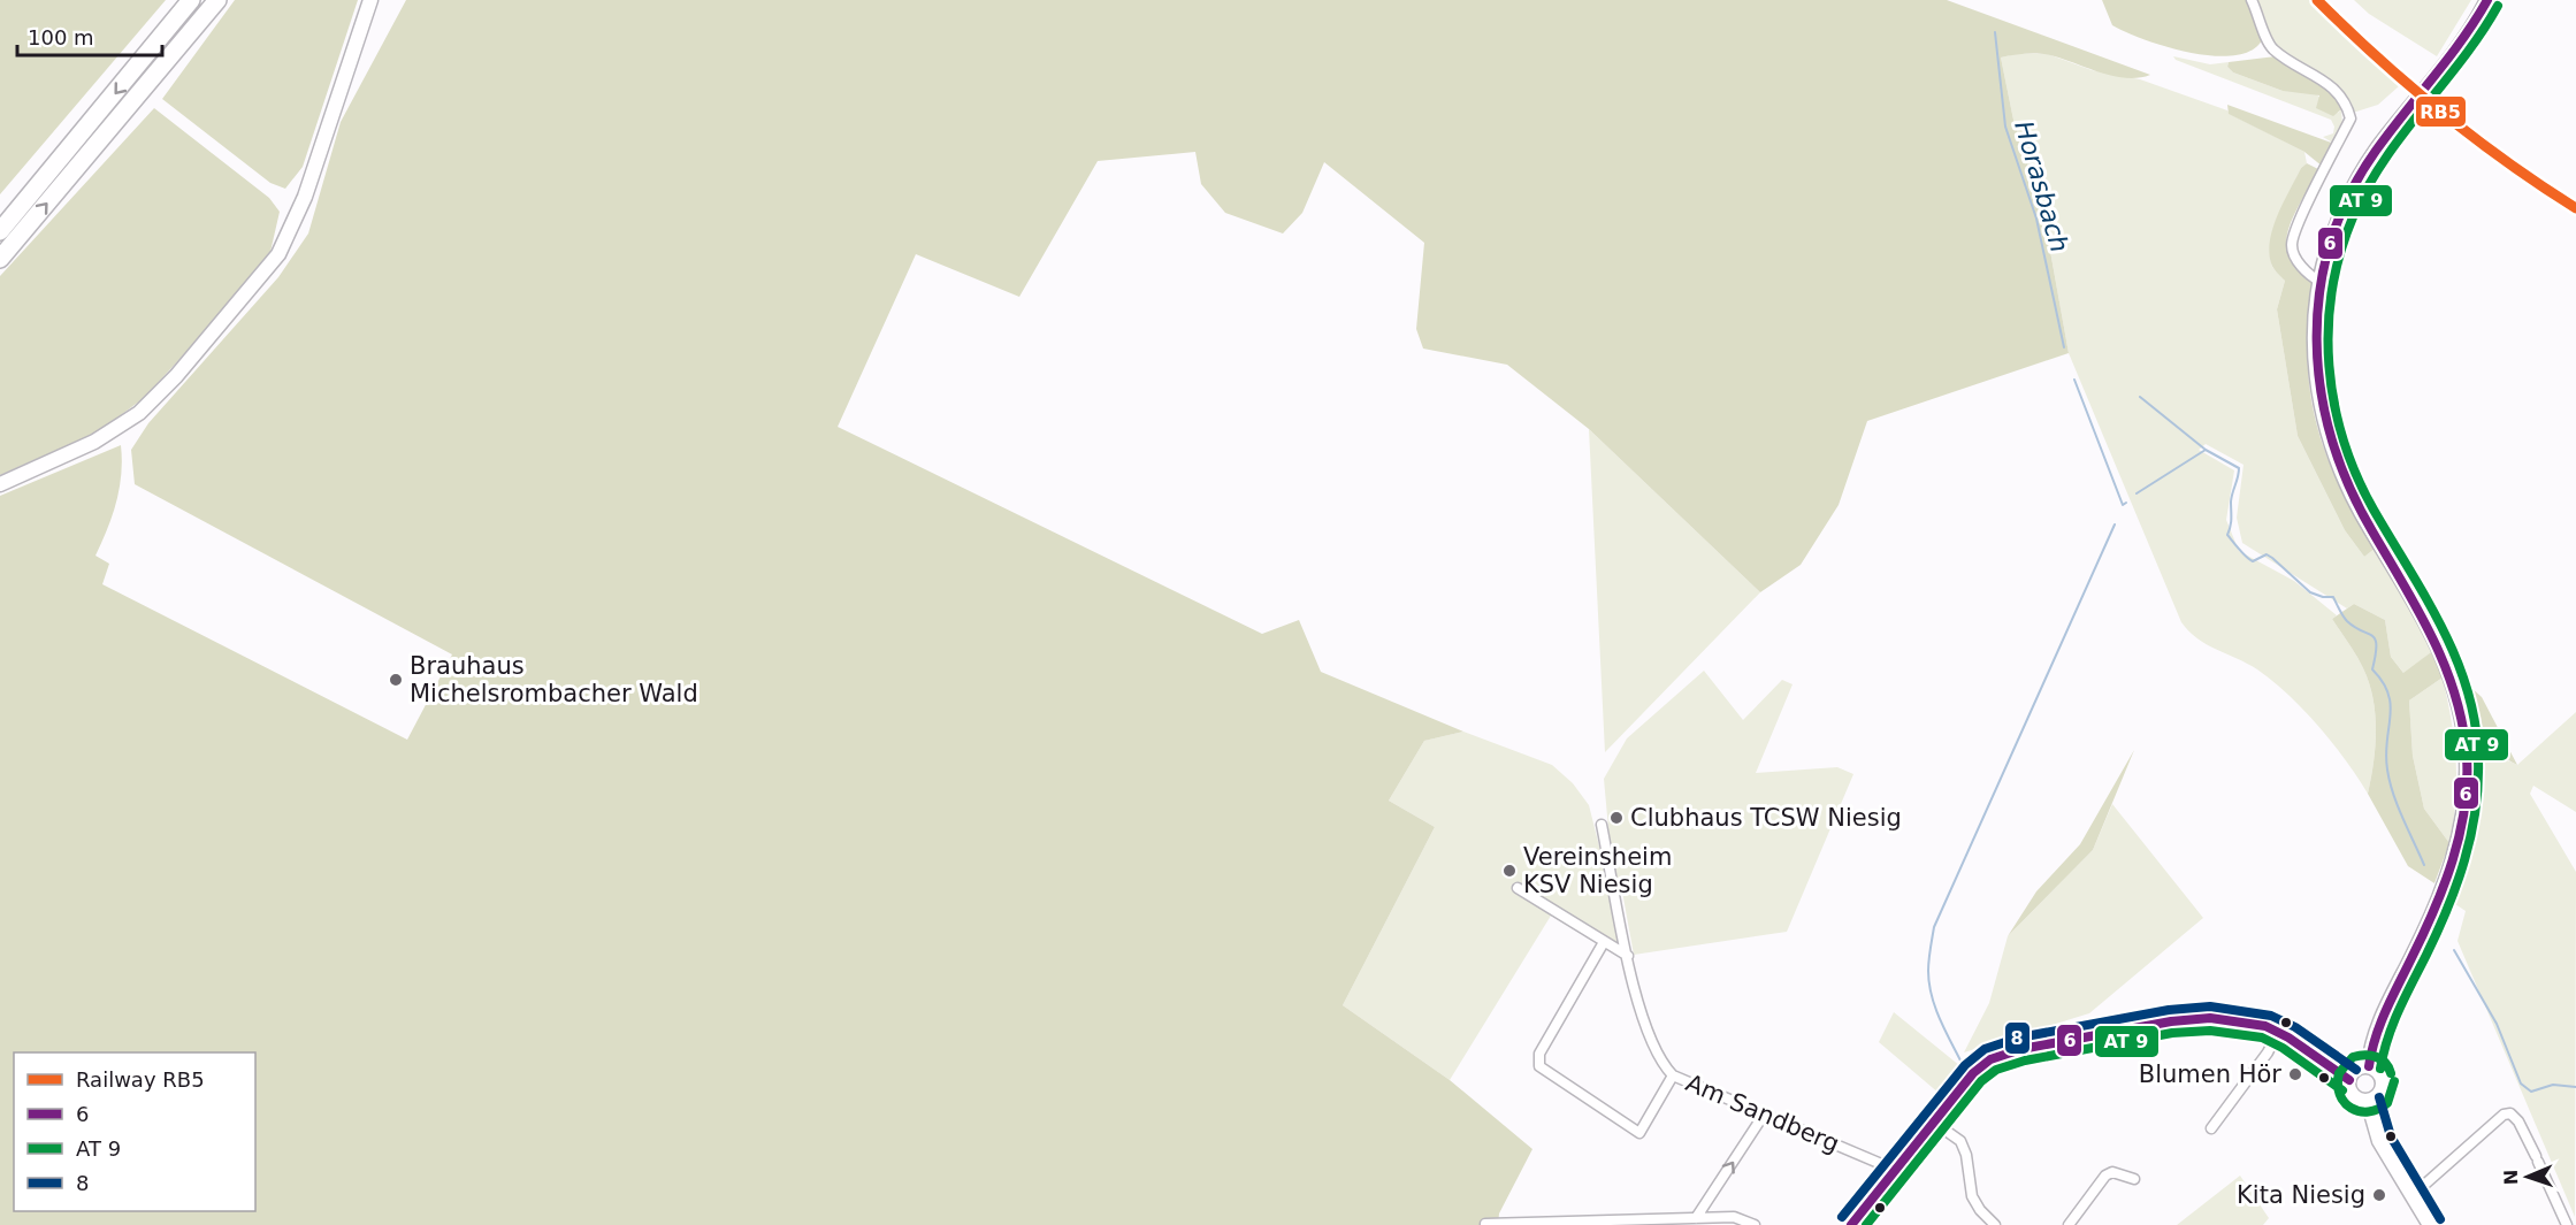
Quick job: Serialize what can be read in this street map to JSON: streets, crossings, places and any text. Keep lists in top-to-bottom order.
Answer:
{
  "streets": {
    "street": ["Am Sandberg"]
  },
  "water": ["Horasbach"],
  "places": [
    "Brauhaus Michelsrombacher Wald",
    "Clubhaus TCSW Niesig",
    "Vereinsheim KSV Niesig",
    "Blumen Hör",
    "Kita Niesig"
  ],
  "lines": ["rail line RB5", "transit line 6", "transit line 8"],
  "legend": [
    "Railway RB5",
    "6",
    "AT 9",
    "8"
  ],
  "scale_bar": "100 m",
  "north": "left"
}
